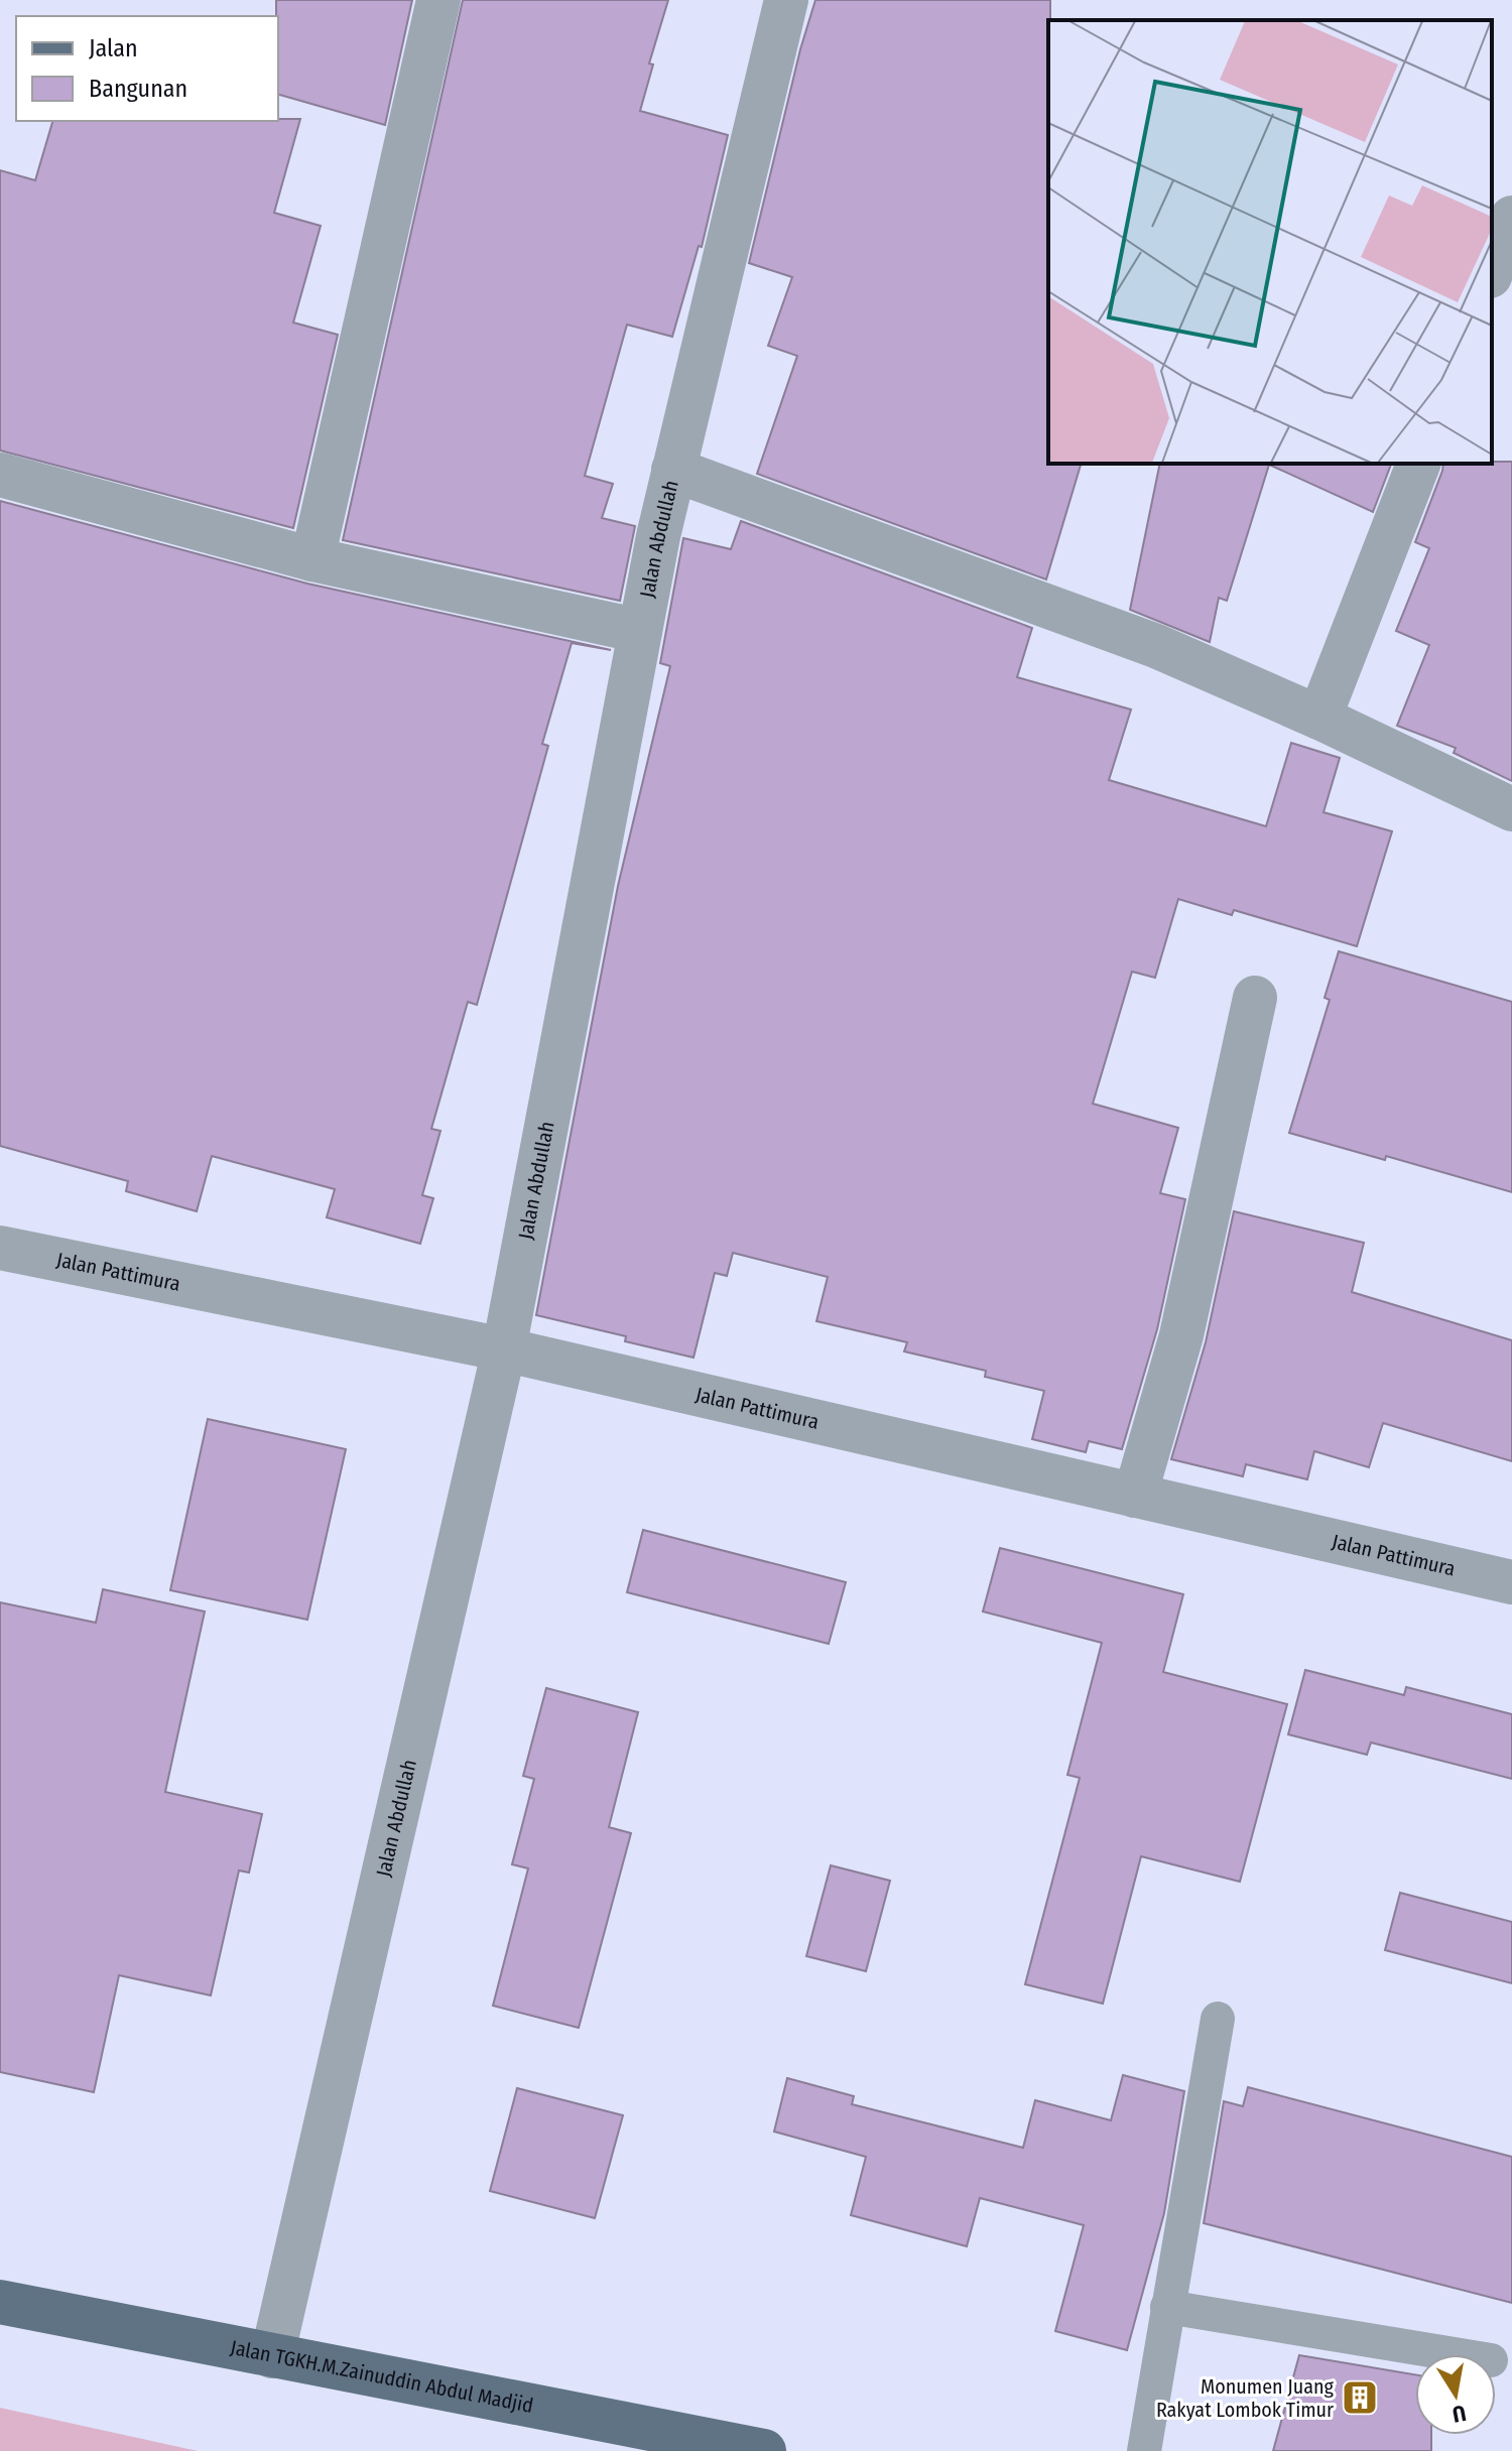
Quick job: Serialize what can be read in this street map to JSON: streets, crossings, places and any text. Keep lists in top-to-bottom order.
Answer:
{
  "streets": {
    "main road": ["Jalan TGKH.M.Zainuddin Abdul Madjid"],
    "street": ["Jalan Abdullah", "Jalan Pattimura"]
  },
  "crossings": [
    ["Jalan Abdullah", "Jalan Pattimura"],
    ["Jalan Abdullah", "Jalan TGKH.M.Zainuddin Abdul Madjid"]
  ],
  "places": {
    "building": ["Monumen Juang Rakyat Lombok Timur"]
  },
  "legend": ["Jalan", "Bangunan"],
  "north": "bottom"
}
